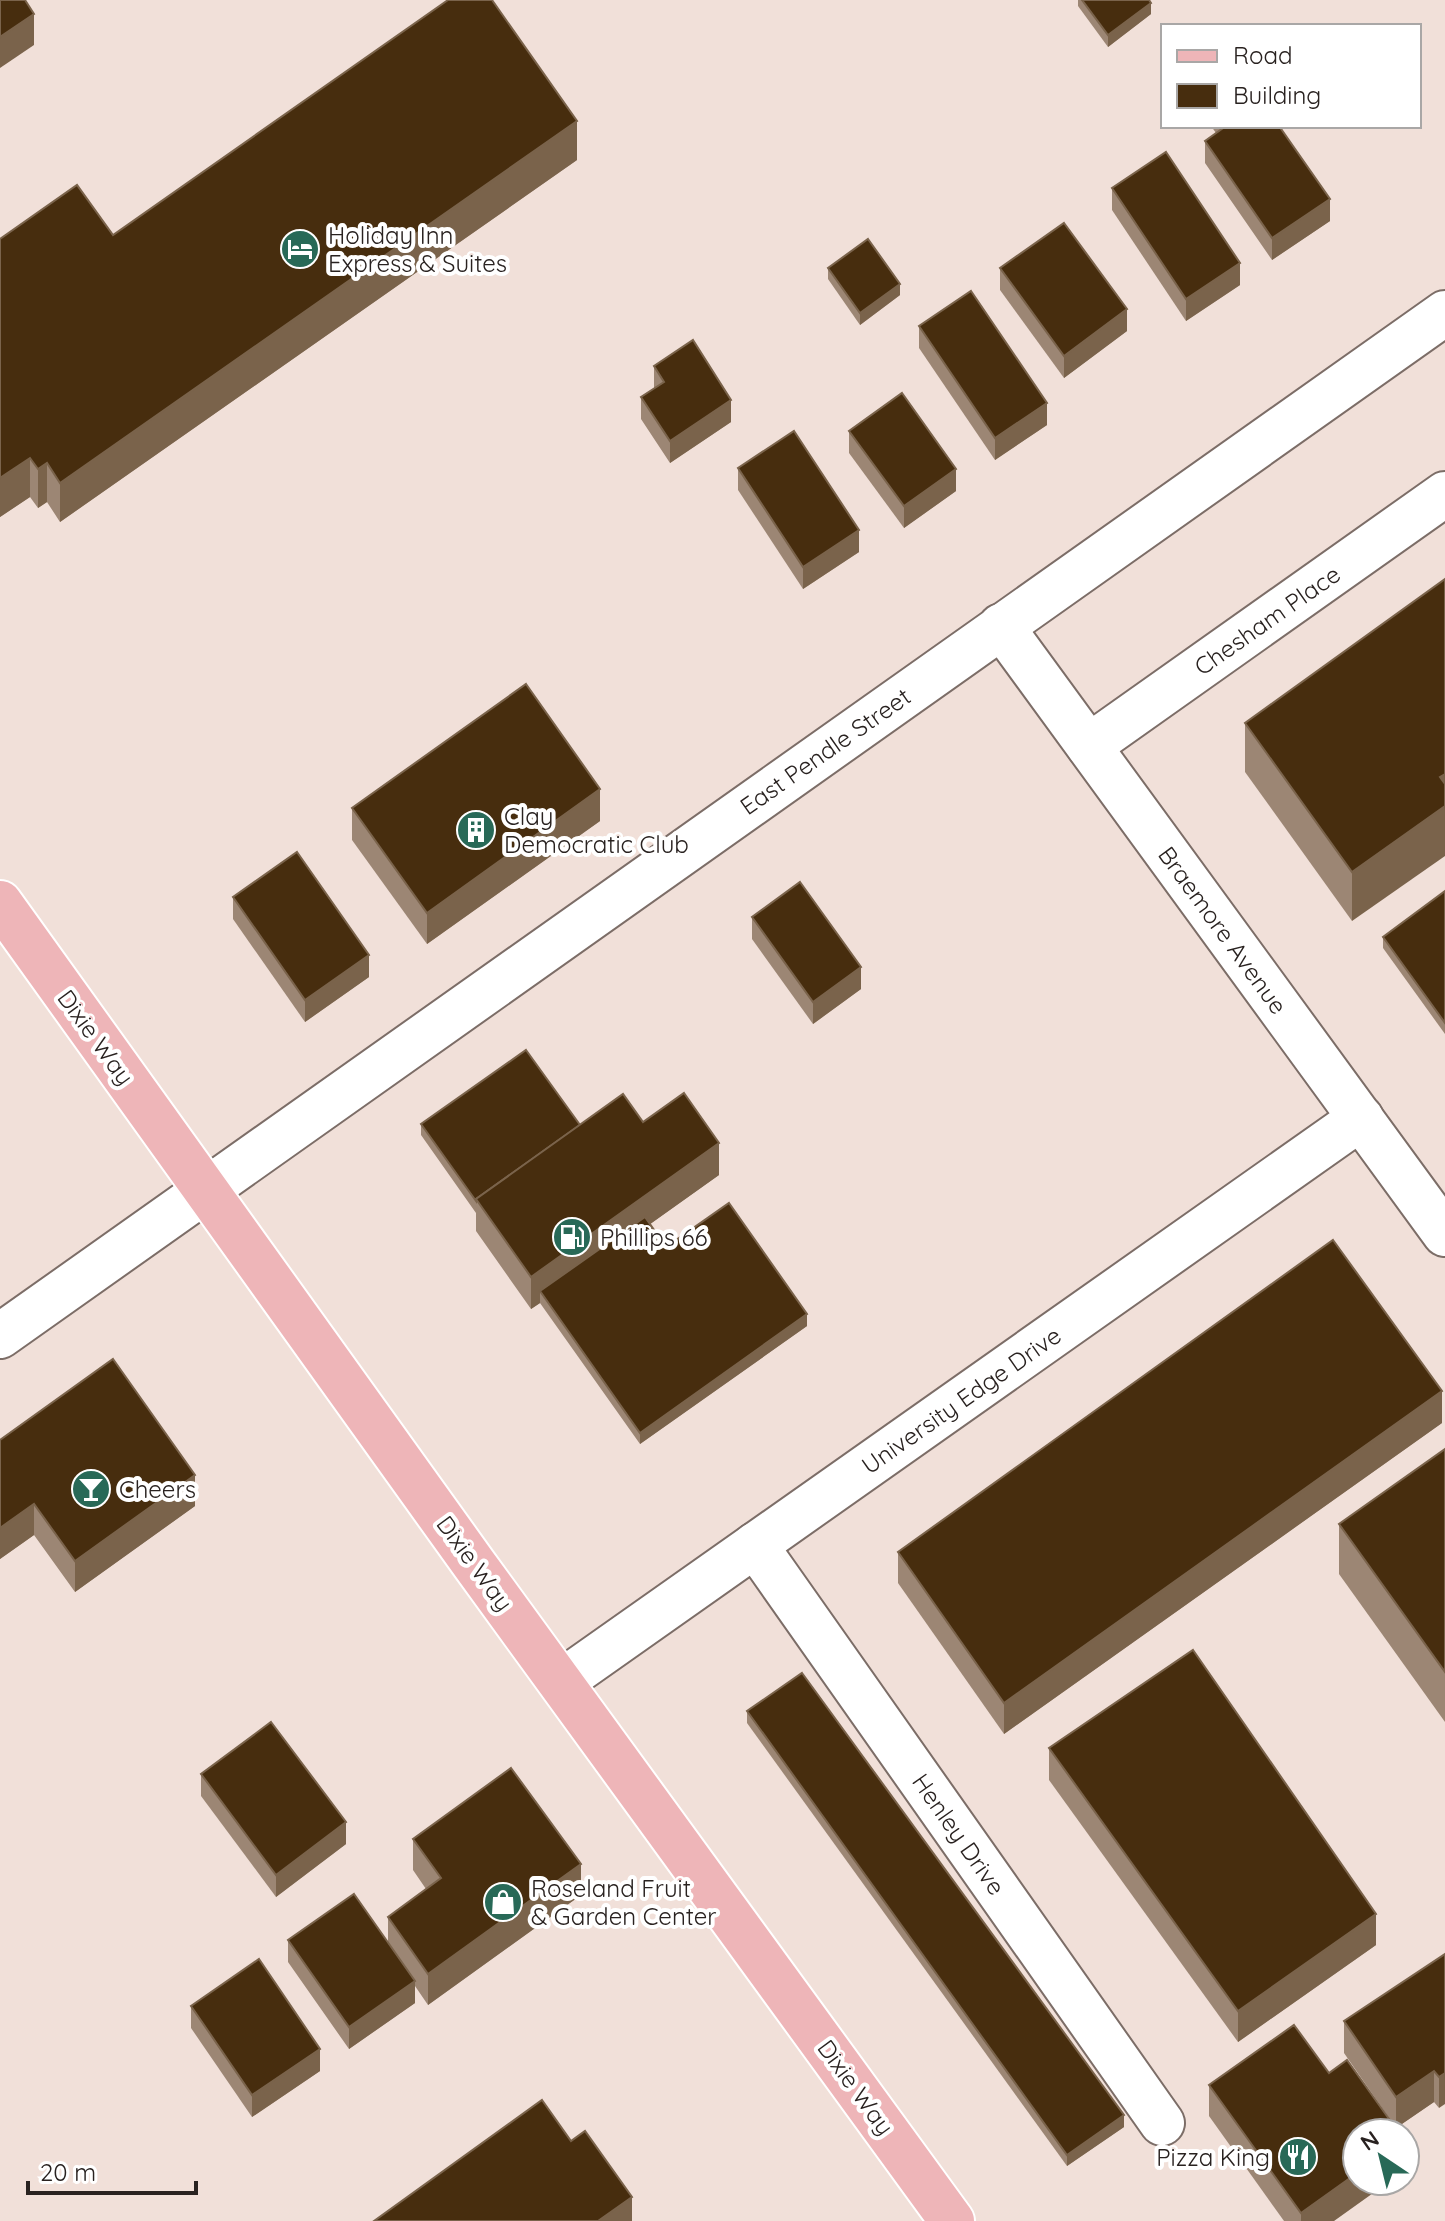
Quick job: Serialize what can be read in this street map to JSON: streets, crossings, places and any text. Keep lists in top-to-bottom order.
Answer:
{
  "streets": {
    "main road": ["Dixie Way"],
    "street": [
      "Chesham Place",
      "East Pendle Street",
      "Braemore Avenue",
      "University Edge Drive",
      "Henley Drive"
    ]
  },
  "crossings": [
    ["Chesham Place", "Braemore Avenue"],
    ["East Pendle Street", "Braemore Avenue"],
    ["East Pendle Street", "Dixie Way"],
    ["Braemore Avenue", "University Edge Drive"],
    ["Dixie Way", "University Edge Drive"],
    ["University Edge Drive", "Henley Drive"]
  ],
  "places": {
    "hotel": ["Holiday Inn Express & Suites"],
    "building": ["Clay Democratic Club"],
    "fuel station": ["Phillips 66"],
    "bar": ["Cheers"],
    "shop": ["Roseland Fruit & Garden Center"],
    "restaurant": ["Pizza King"]
  },
  "legend": ["Road", "Building"],
  "scale_bar": "20 m",
  "north": "top left"
}
